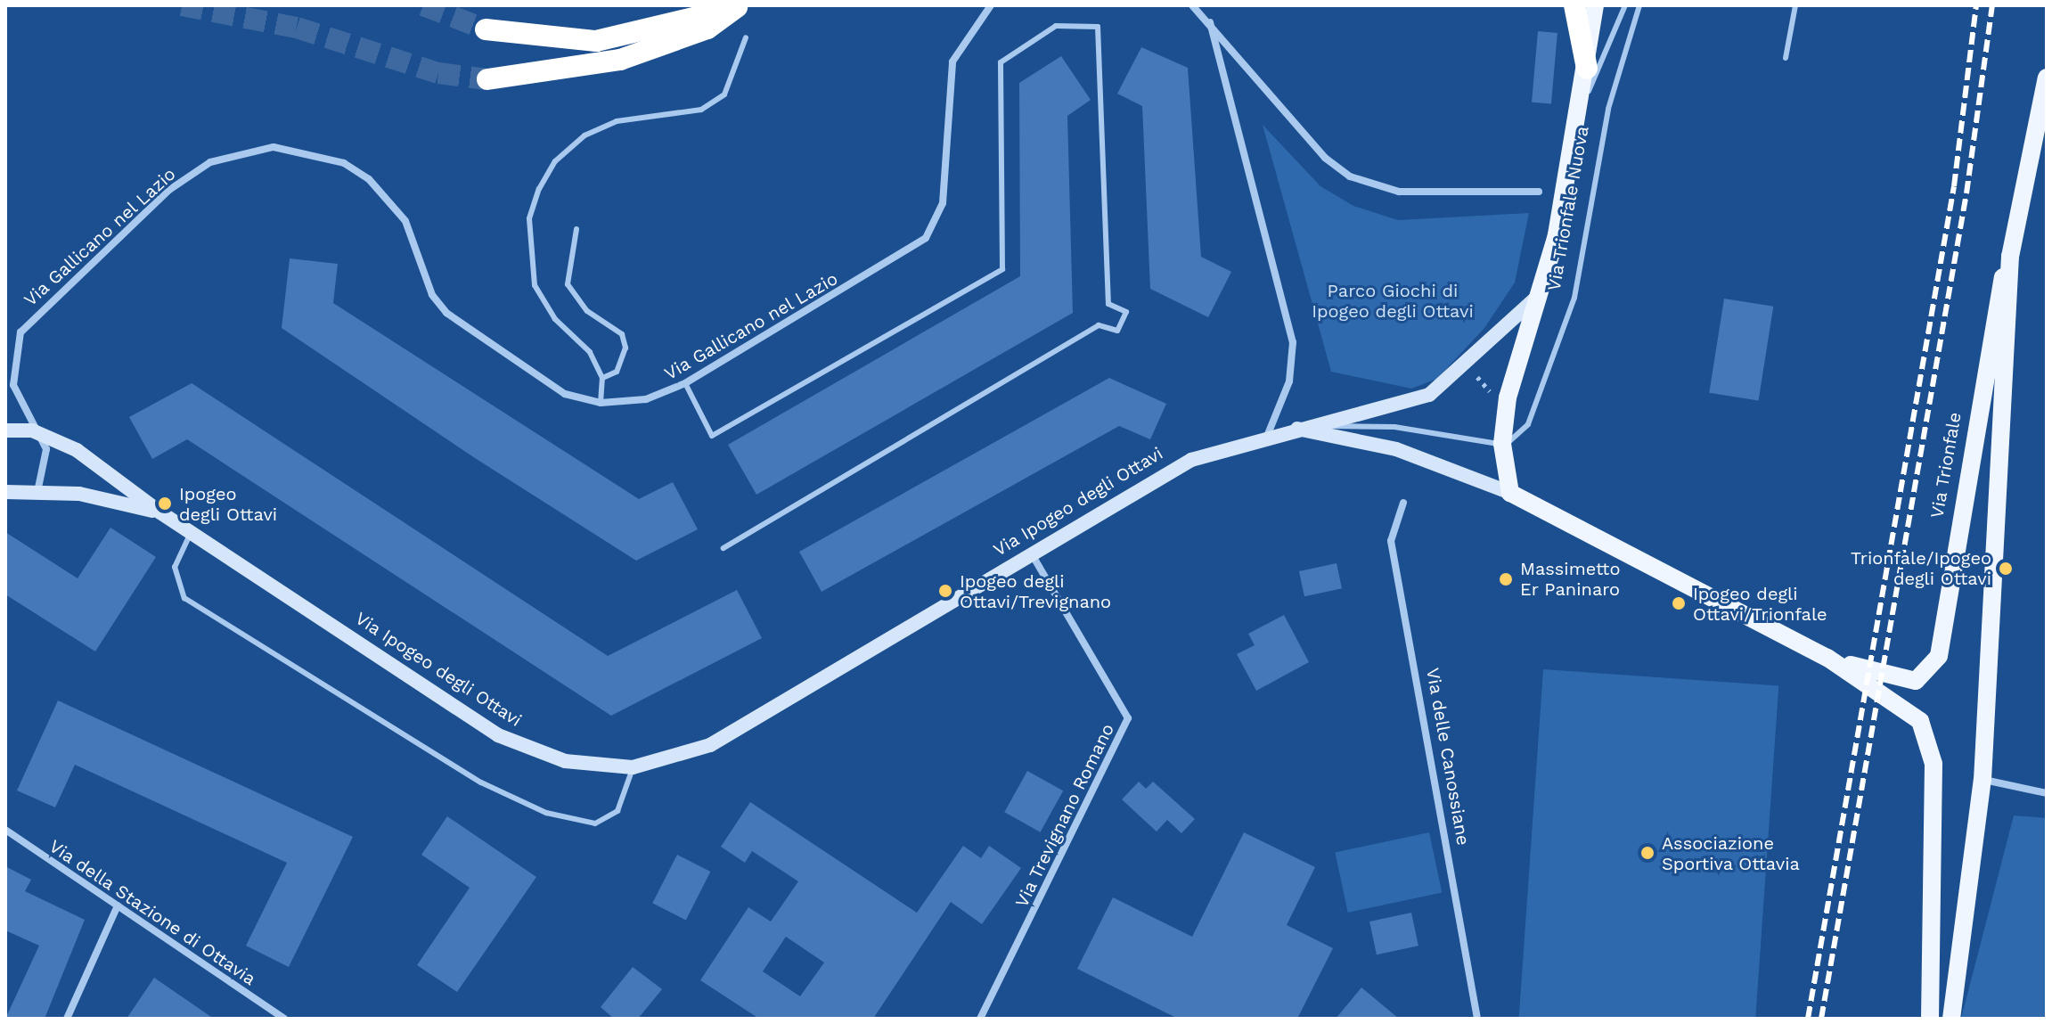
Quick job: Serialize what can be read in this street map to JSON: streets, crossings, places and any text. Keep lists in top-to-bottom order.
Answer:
{
  "streets": {
    "main road": ["Via Trionfale Nuova", "Via Trionfale", "Via Ipogeo degli Ottavi"],
    "street": [
      "Via Gallicano nel Lazio",
      "Via delle Canossiane",
      "Via Trevignano Romano",
      "Via della Stazione di Ottavia"
    ]
  },
  "crossings": [
    ["Via Trionfale Nuova", "Via Ipogeo degli Ottavi"],
    ["Via Gallicano nel Lazio", "Via Ipogeo degli Ottavi"],
    ["Via Trionfale", "Via Ipogeo degli Ottavi"],
    ["Via Ipogeo degli Ottavi", "Via Trevignano Romano"]
  ],
  "parks": ["Parco Giochi di Ipogeo degli Ottavi"],
  "places": [
    "Ipogeo degli Ottavi",
    "Trionfale/Ipogeo degli Ottavi",
    "Massimetto Er Paninaro",
    "Ipogeo degli Ottavi/Trevignano",
    "Ipogeo degli Ottavi/Trionfale",
    "Associazione Sportiva Ottavia"
  ]
}
